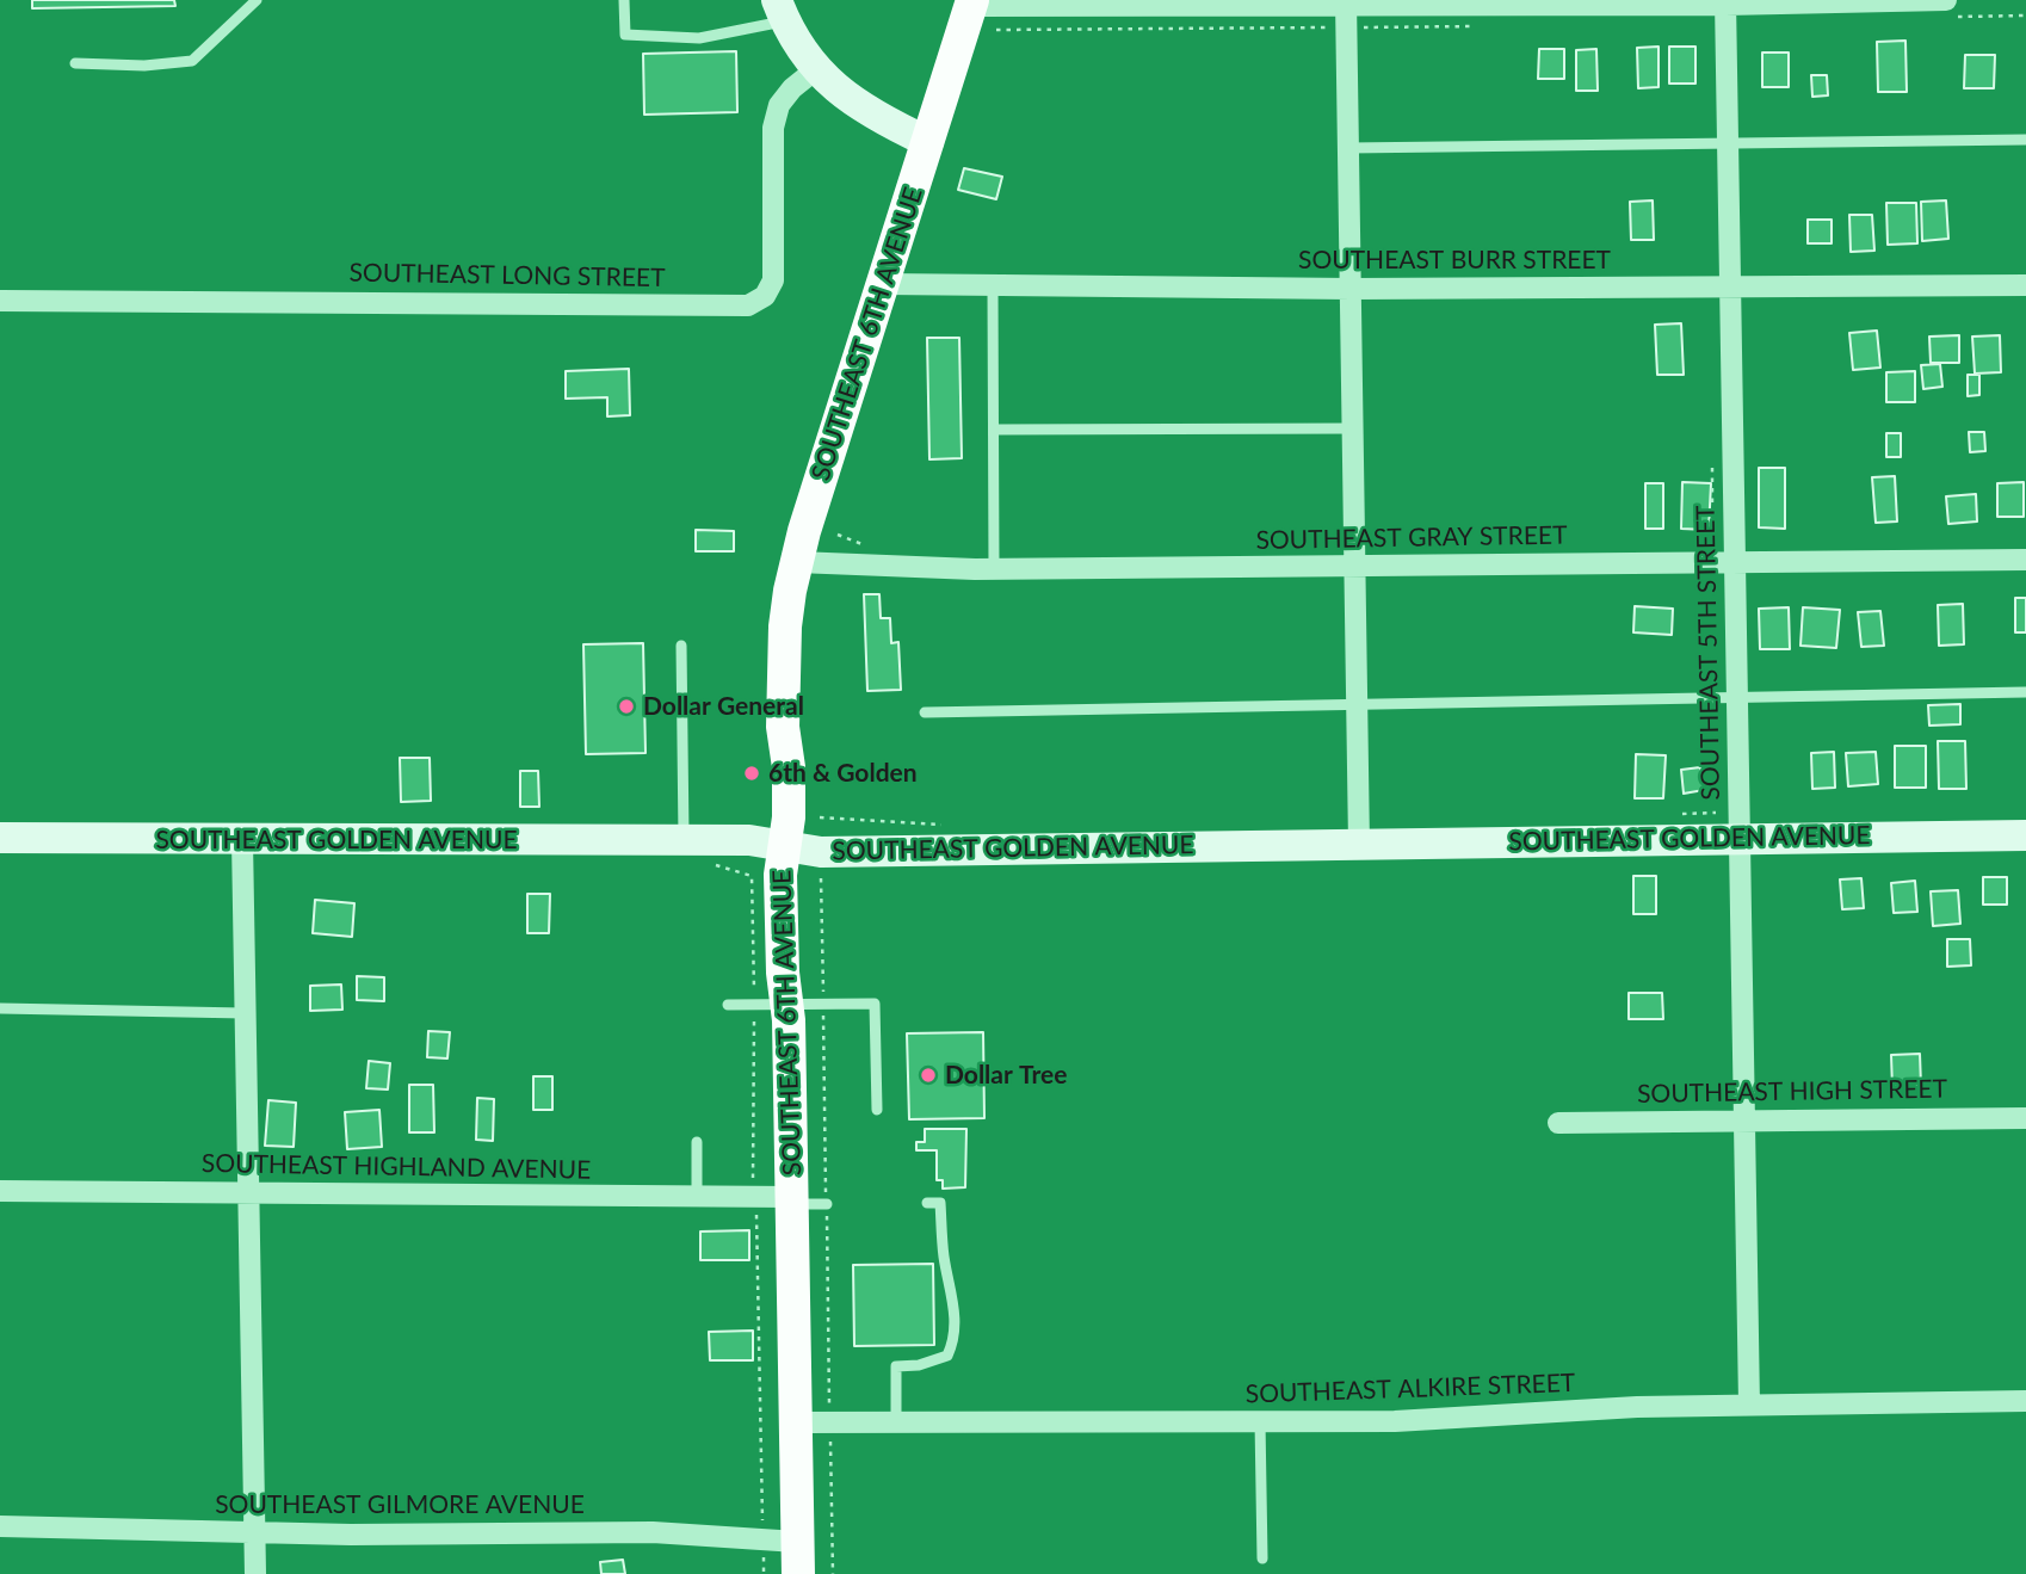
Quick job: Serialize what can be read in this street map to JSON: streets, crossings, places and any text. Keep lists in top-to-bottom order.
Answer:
{
  "streets": {
    "main road": ["SOUTHEAST 6TH AVENUE"],
    "street": [
      "SOUTHEAST BURR STREET",
      "SOUTHEAST LONG STREET",
      "SOUTHEAST GRAY STREET",
      "SOUTHEAST 5TH STREET",
      "SOUTHEAST GOLDEN AVENUE",
      "SOUTHEAST HIGH STREET",
      "SOUTHEAST HIGHLAND AVENUE",
      "SOUTHEAST ALKIRE STREET",
      "SOUTHEAST GILMORE AVENUE"
    ]
  },
  "crossings": [
    ["SOUTHEAST BURR STREET", "SOUTHEAST 6TH AVENUE"],
    ["SOUTHEAST BURR STREET", "SOUTHEAST 5TH STREET"],
    ["SOUTHEAST 6TH AVENUE", "SOUTHEAST GRAY STREET"],
    ["SOUTHEAST 6TH AVENUE", "SOUTHEAST GOLDEN AVENUE"],
    ["SOUTHEAST 6TH AVENUE", "SOUTHEAST HIGHLAND AVENUE"],
    ["SOUTHEAST 6TH AVENUE", "SOUTHEAST ALKIRE STREET"],
    ["SOUTHEAST 6TH AVENUE", "SOUTHEAST GILMORE AVENUE"],
    ["SOUTHEAST GRAY STREET", "SOUTHEAST 5TH STREET"],
    ["SOUTHEAST 5TH STREET", "SOUTHEAST GOLDEN AVENUE"],
    ["SOUTHEAST 5TH STREET", "SOUTHEAST HIGH STREET"],
    ["SOUTHEAST 5TH STREET", "SOUTHEAST ALKIRE STREET"]
  ],
  "places": ["Dollar General", "6th & Golden", "Dollar Tree"]
}
